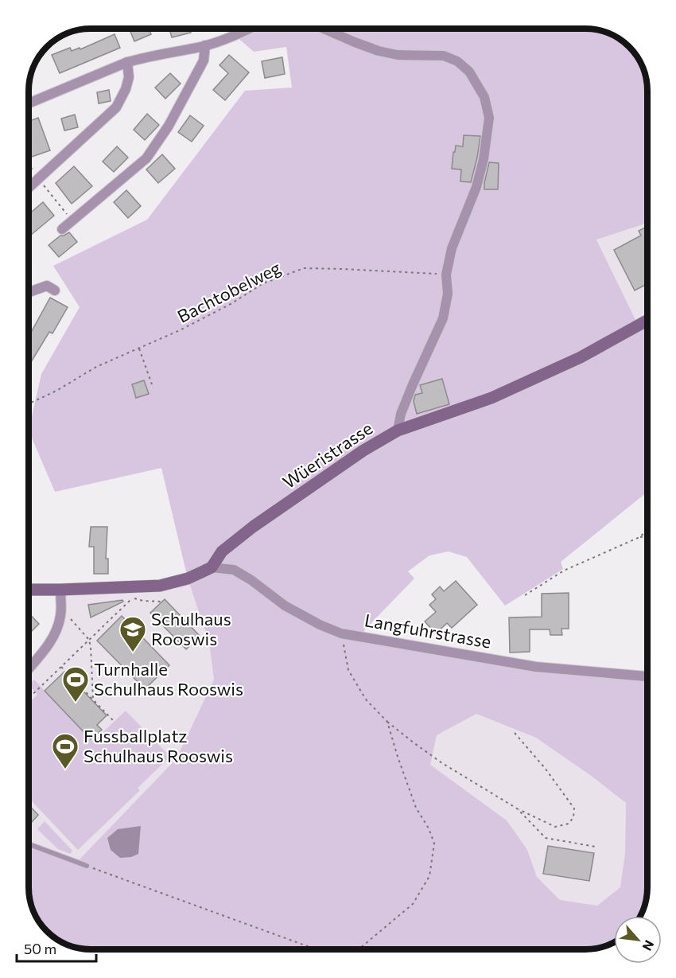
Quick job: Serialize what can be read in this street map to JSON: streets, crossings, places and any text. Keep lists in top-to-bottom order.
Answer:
{
  "streets": {
    "street": ["Wüeristrasse", "Langfuhrstrasse"],
    "path": ["Bachtobelweg"]
  },
  "crossings": [
    ["Wüeristrasse", "Langfuhrstrasse"]
  ],
  "places": {
    "school or university": ["Schulhaus Rooswis"],
    "sports": ["Turnhalle Schulhaus Rooswis", "Fussballplatz Schulhaus Rooswis"]
  },
  "scale_bar": "50 m",
  "north": "bottom right"
}
